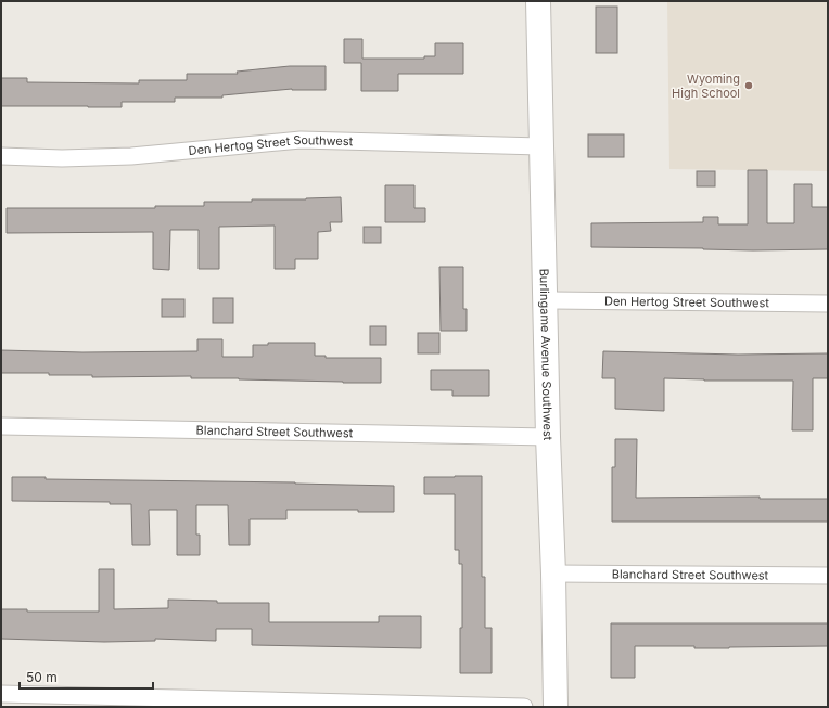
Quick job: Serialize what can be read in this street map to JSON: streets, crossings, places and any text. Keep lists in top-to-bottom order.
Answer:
{
  "streets": {
    "street": ["Den Hertog Street Southwest", "Burlingame Avenue Southwest", "Blanchard Street Southwest"]
  },
  "crossings": [
    ["Den Hertog Street Southwest", "Burlingame Avenue Southwest"],
    ["Burlingame Avenue Southwest", "Blanchard Street Southwest"]
  ],
  "places": ["Wyoming High School"],
  "scale_bar": "50 m"
}
